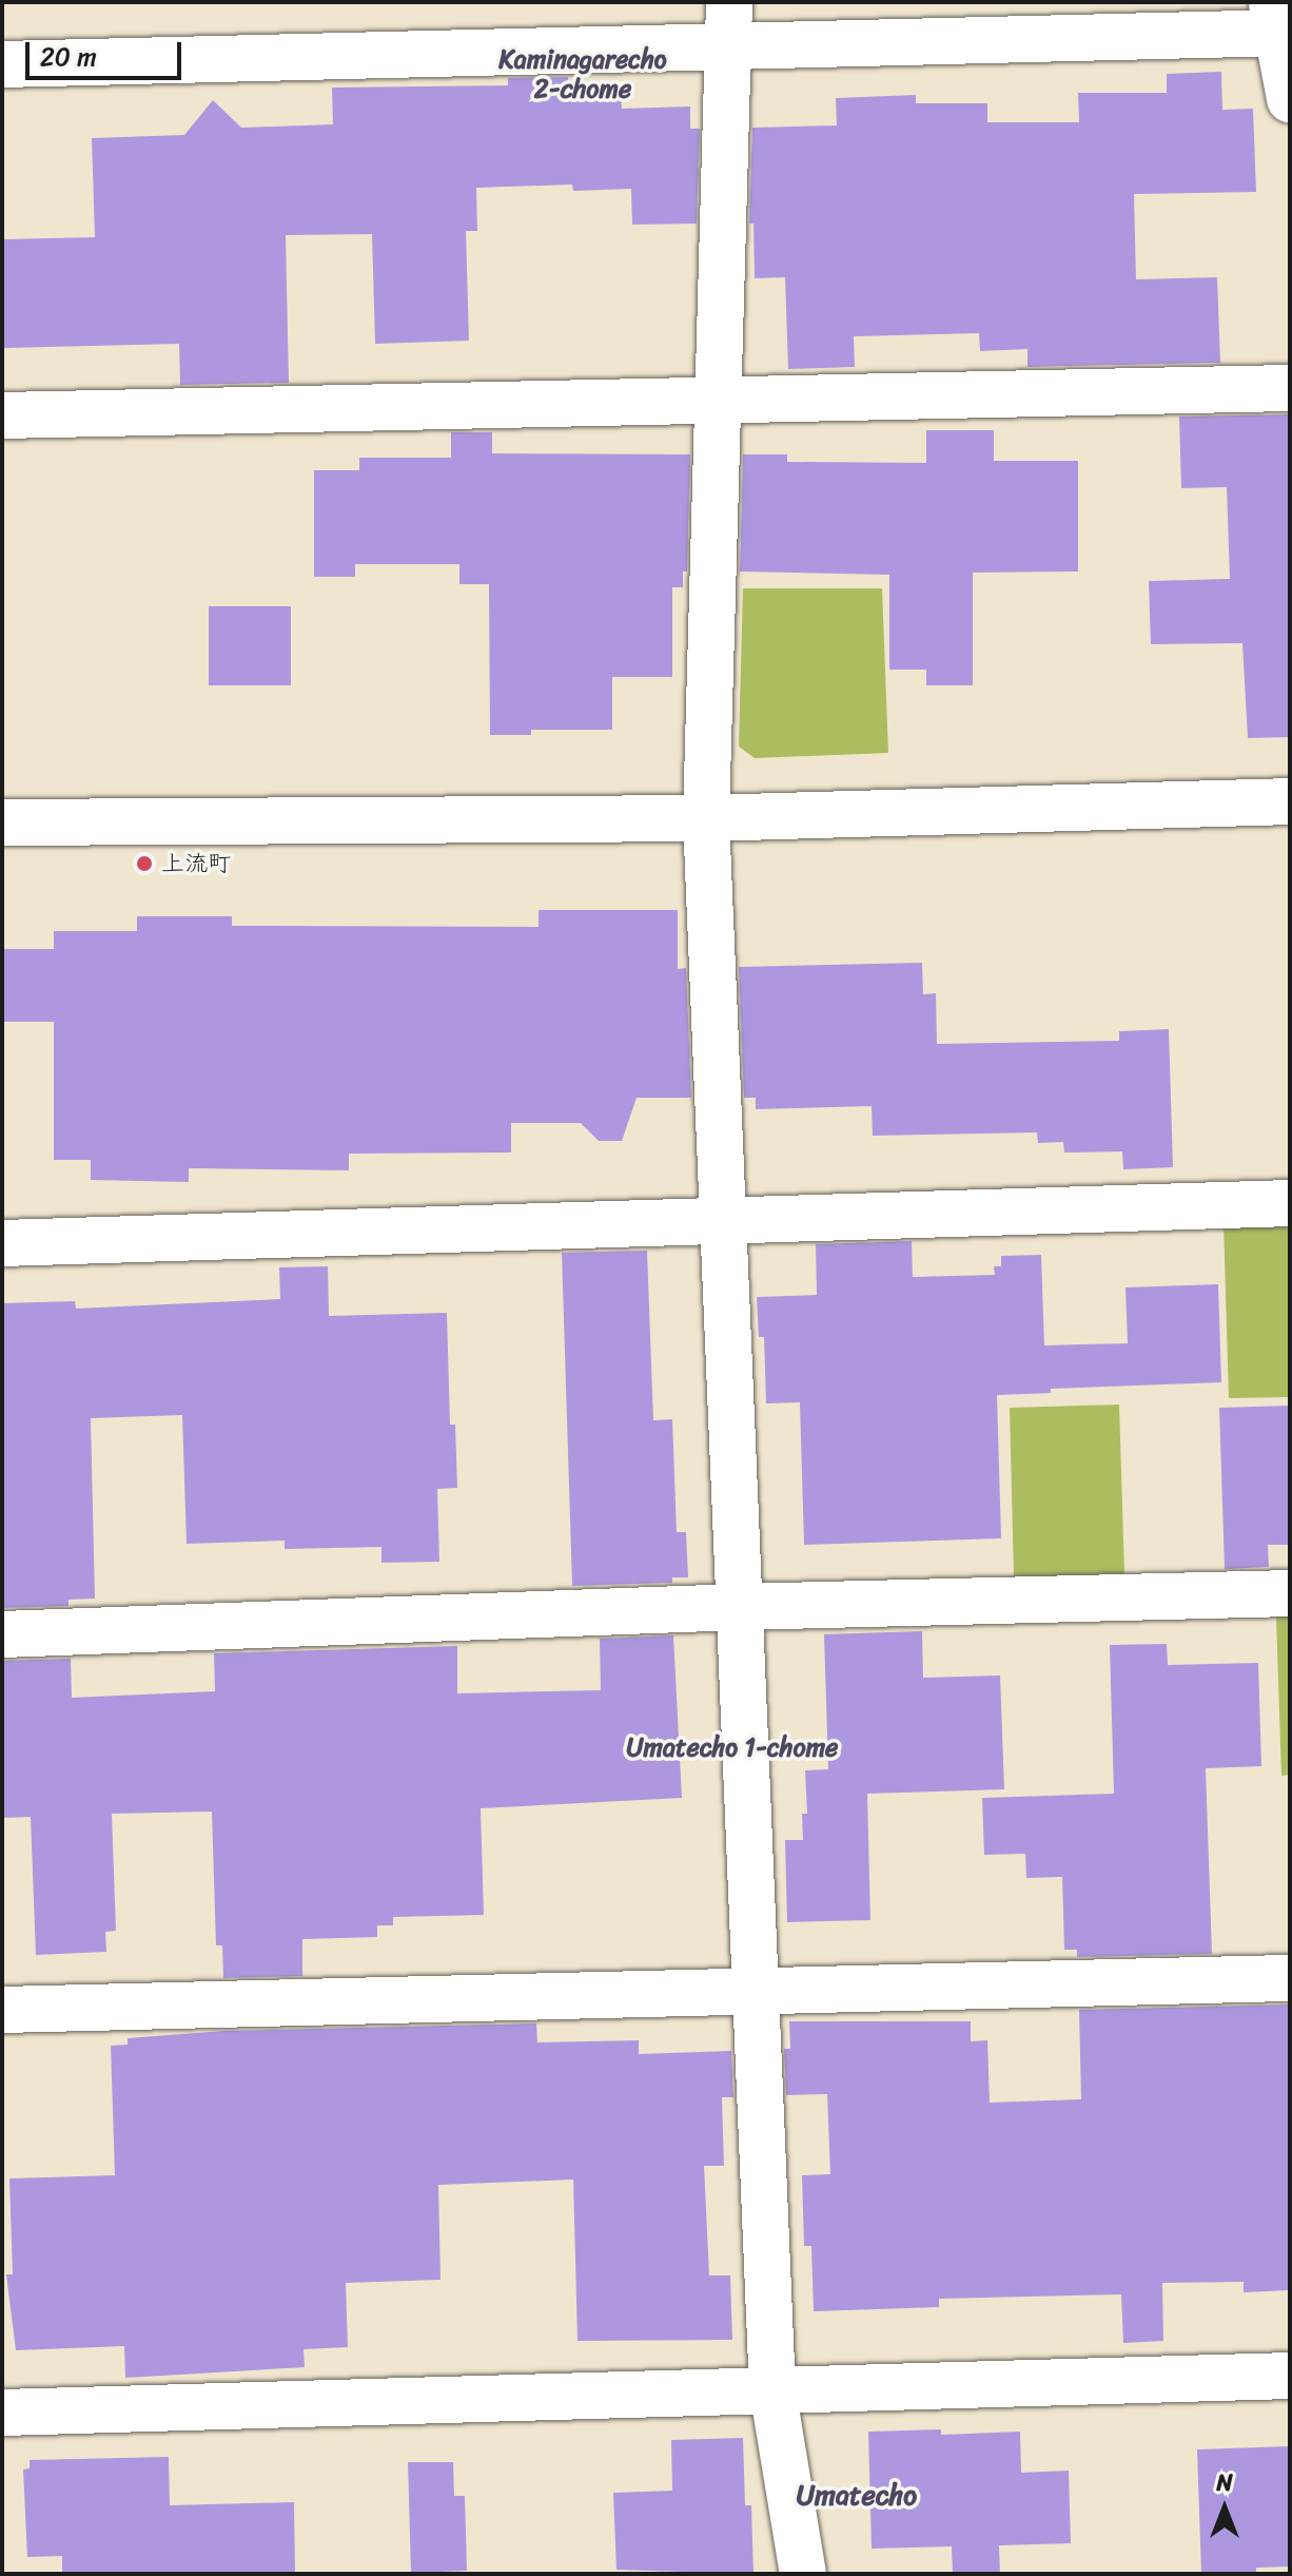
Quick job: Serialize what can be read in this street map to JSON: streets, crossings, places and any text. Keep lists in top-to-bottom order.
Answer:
{
  "districts": ["Kaminagarecho 2-chome", "Umatecho 1-chome", "Umatecho"],
  "places": ["上流町"],
  "scale_bar": "20 m",
  "north": "top"
}
